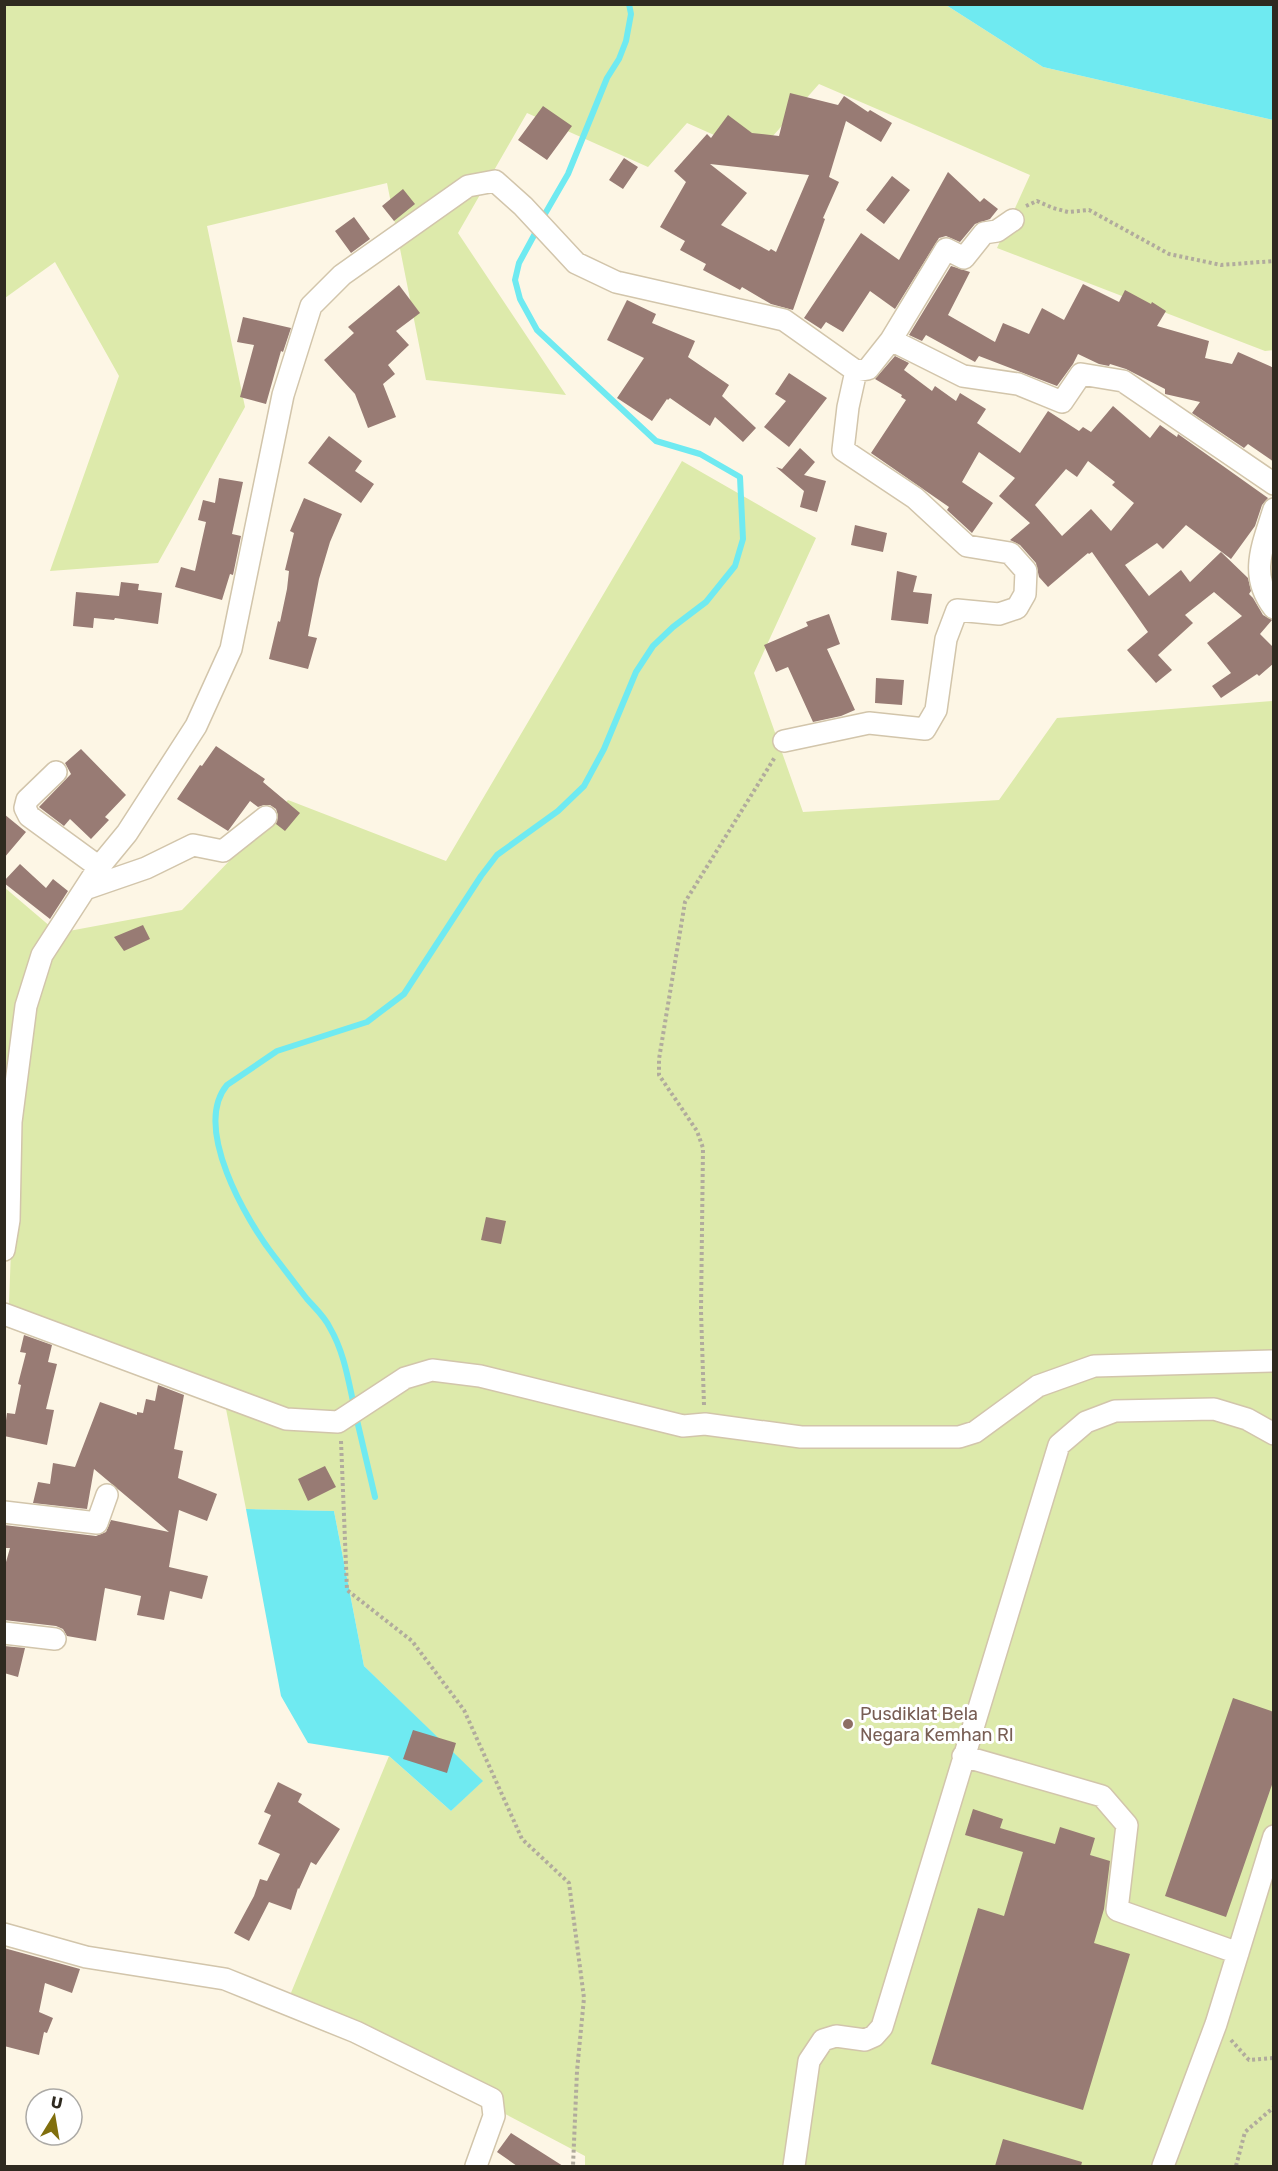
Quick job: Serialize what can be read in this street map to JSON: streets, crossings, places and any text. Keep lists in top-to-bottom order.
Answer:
{
  "places": ["Pusdiklat Bela Negara Kemhan RI"],
  "north": "top"
}
